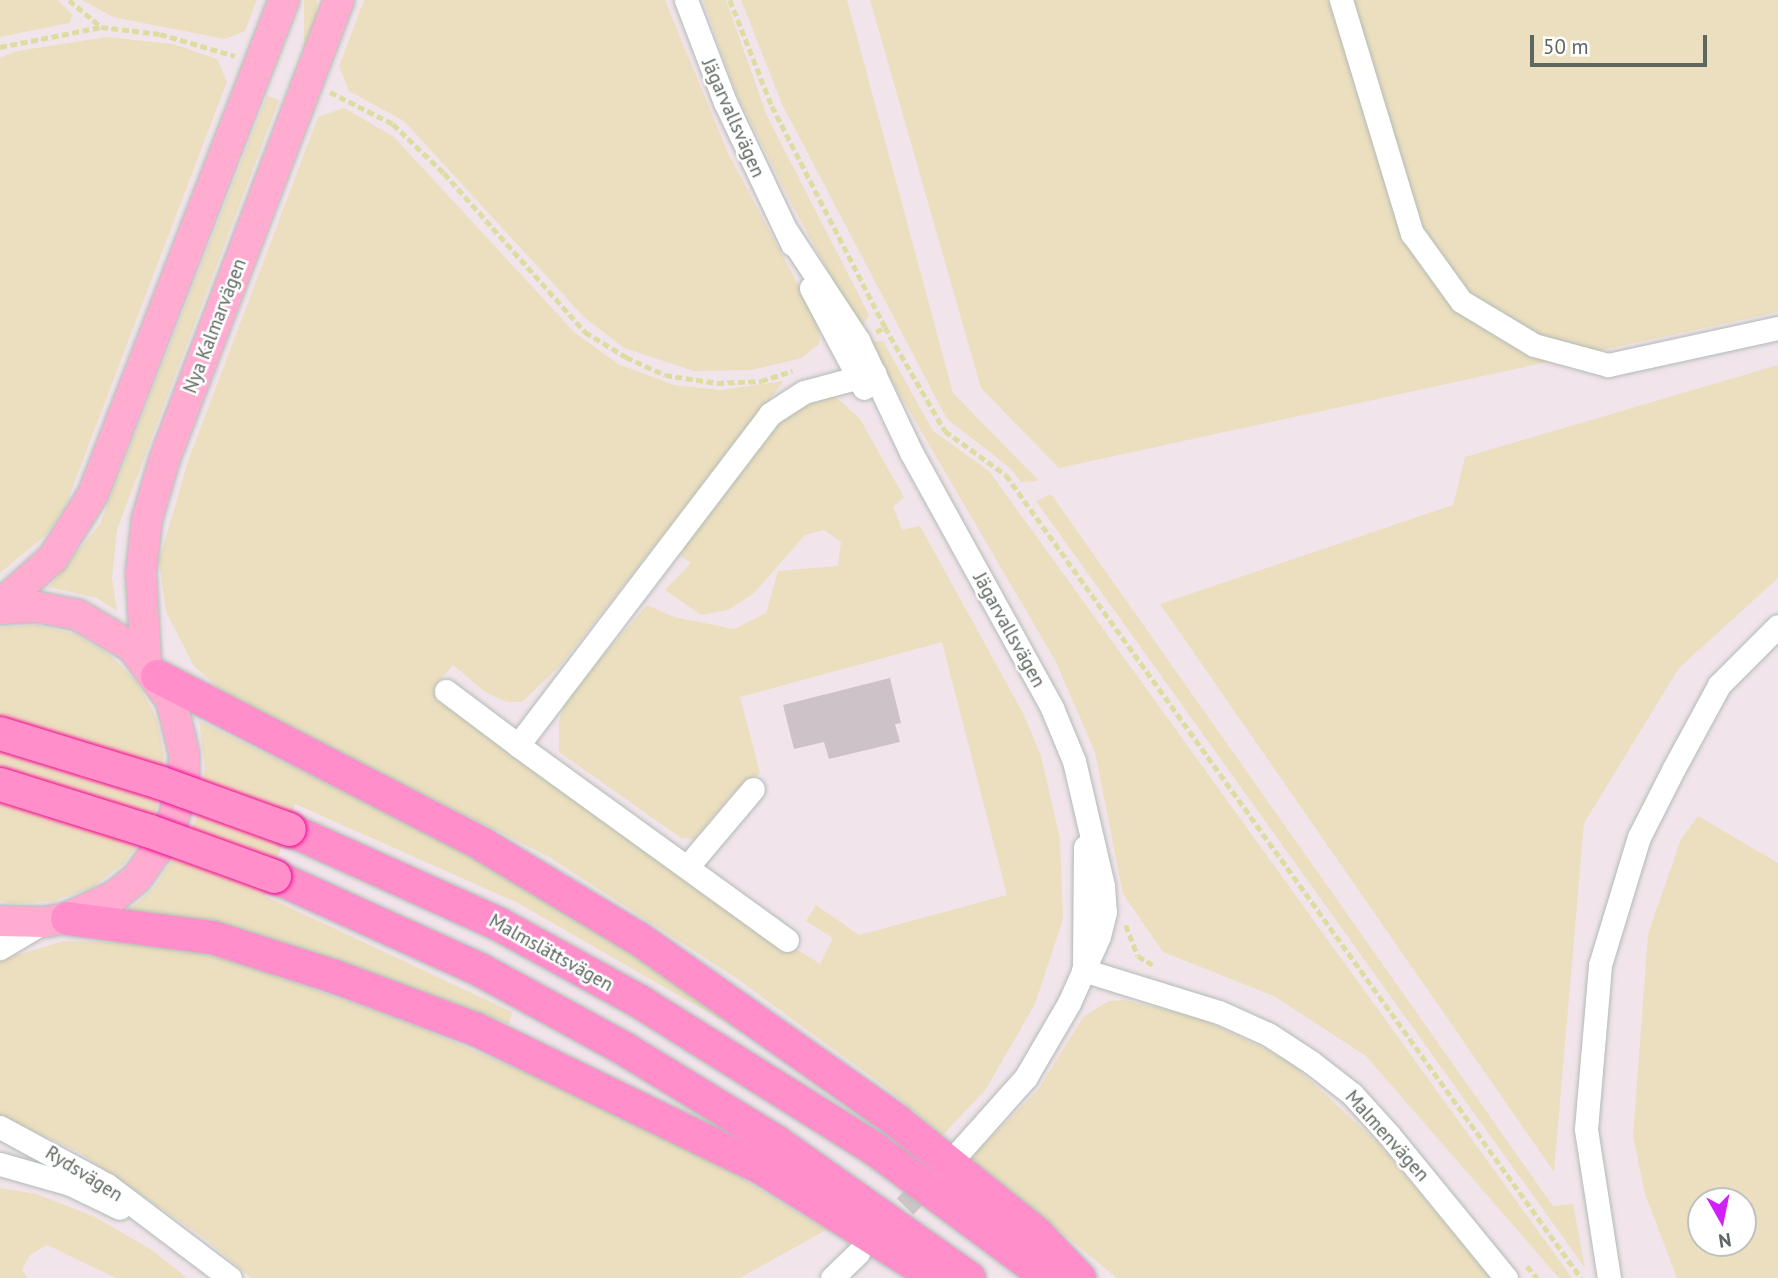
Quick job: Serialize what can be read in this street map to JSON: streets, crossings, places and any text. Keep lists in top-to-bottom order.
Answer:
{
  "streets": {
    "highway": ["Malmslättsvägen"],
    "main road": ["Nya Kalmarvägen"],
    "street": ["Jägarvallsvägen", "Malmenvägen", "Rydsvägen"]
  },
  "crossings": [
    ["Jägarvallsvägen", "Malmenvägen"]
  ],
  "scale_bar": "50 m",
  "north": "bottom"
}
